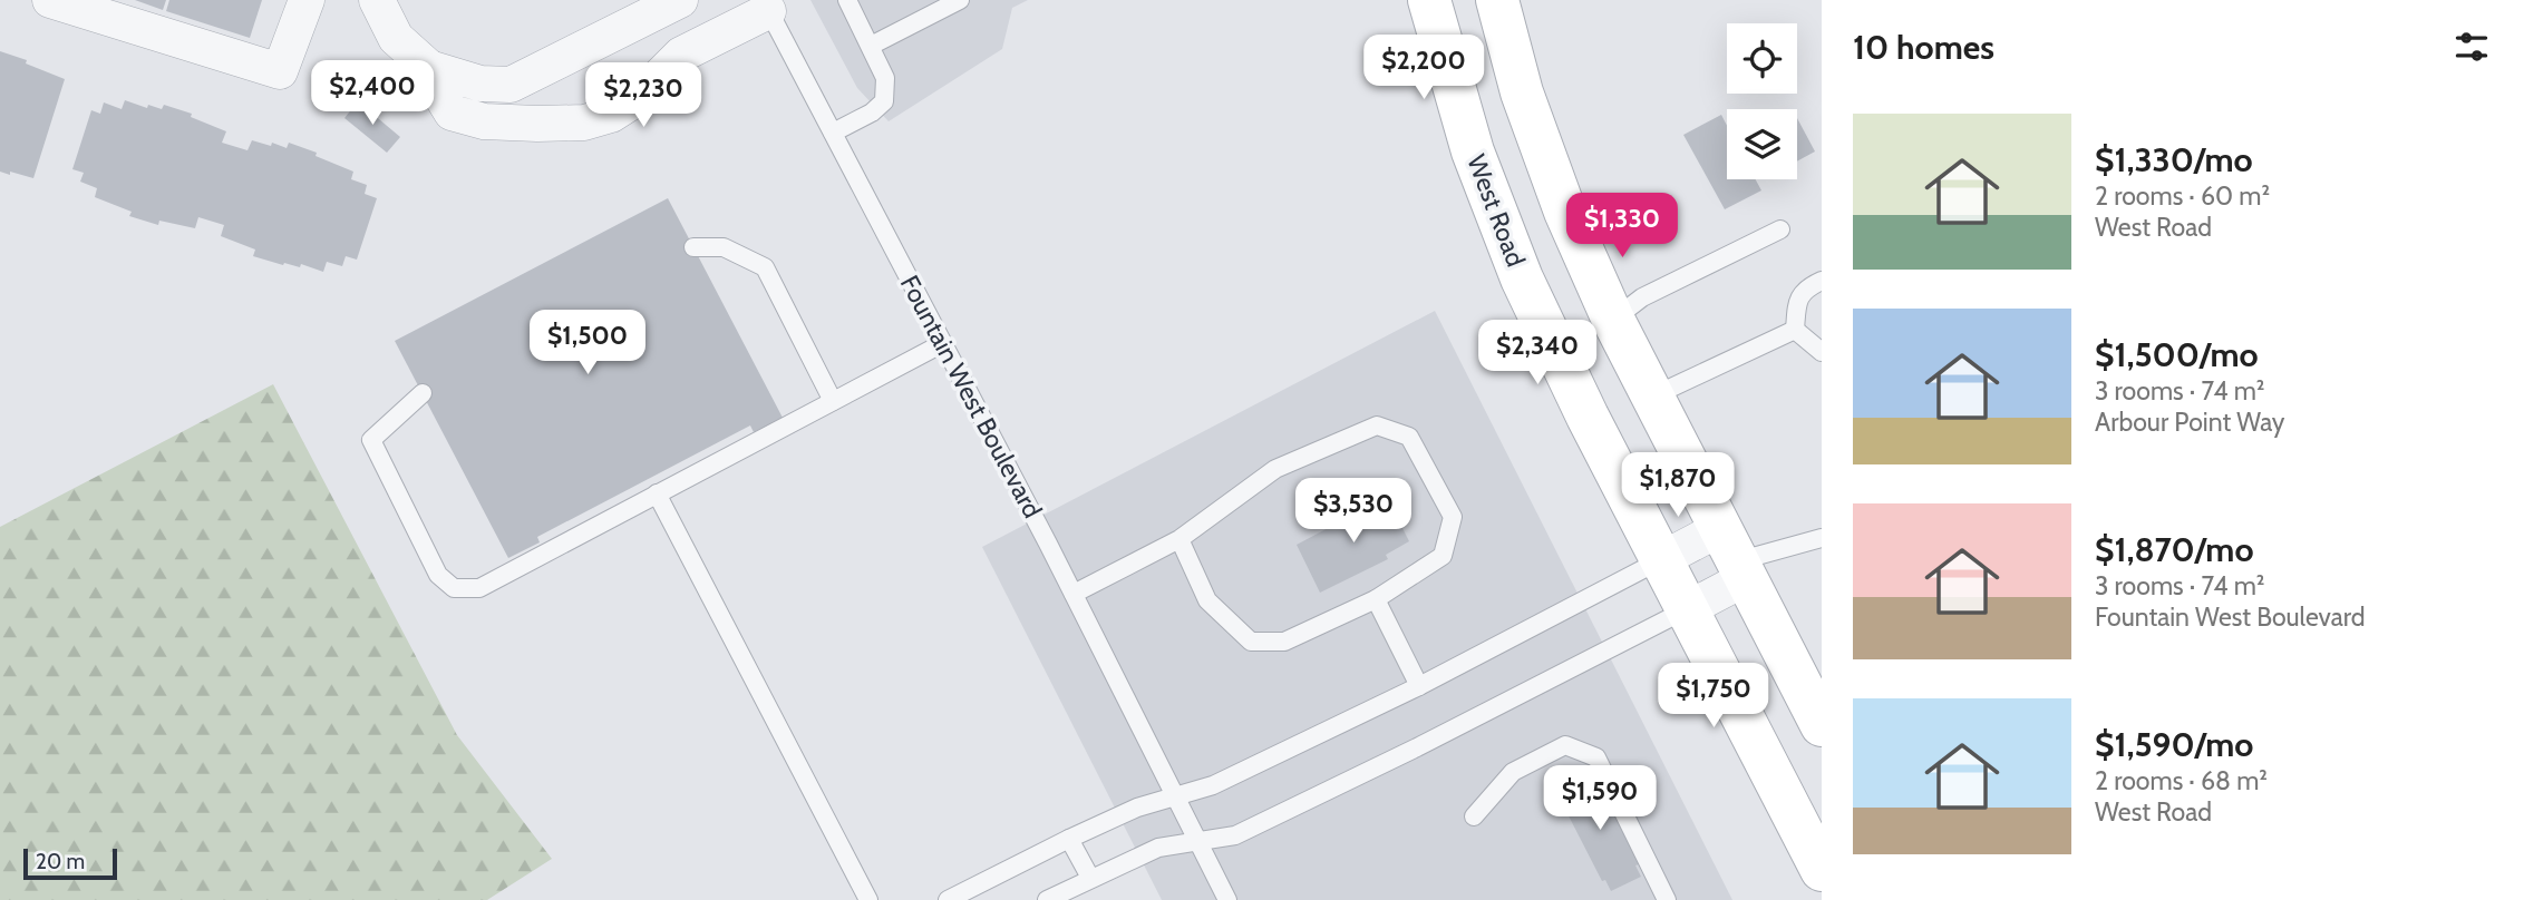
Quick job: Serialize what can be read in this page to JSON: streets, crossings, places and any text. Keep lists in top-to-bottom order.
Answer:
{
  "streets": {
    "street": ["West Road"],
    "lane": ["Fountain West Boulevard"]
  },
  "scale_bar": "20 m",
  "page": {
    "heading": "10 homes",
    "price": [
      "$2,200",
      "$2,400",
      "$2,230",
      "$1,330",
      "$1,500",
      "$2,340",
      "$1,870",
      "$3,530",
      "$1,750",
      "$1,590"
    ],
    "list": [
      {
        "name": "$1,330/mo",
        "note": "2 rooms · 60 m² · West Road"
      },
      {
        "name": "$1,500/mo",
        "note": "3 rooms · 74 m² · Arbour Point Way"
      },
      {
        "name": "$1,870/mo",
        "note": "3 rooms · 74 m² · Fountain West Boulevard"
      },
      {
        "name": "$1,590/mo",
        "note": "2 rooms · 68 m² · West Road"
      }
    ],
    "scale": "20 m"
  }
}
